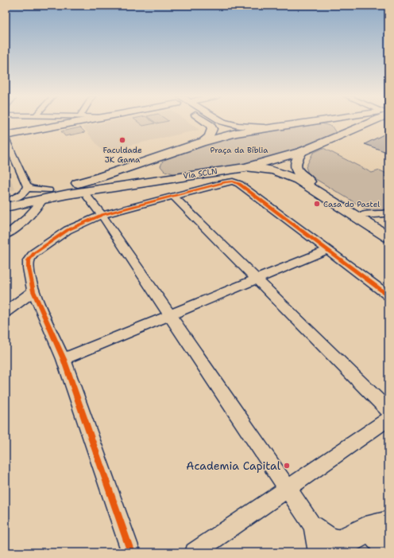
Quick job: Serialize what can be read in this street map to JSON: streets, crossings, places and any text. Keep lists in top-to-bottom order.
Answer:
{
  "streets": {
    "main road": ["Via SCLN"]
  },
  "parks": ["Praça da Bíblia"],
  "places": ["Faculdade JK Gama", "Casa do Pastel", "Academia Capital"]
}
